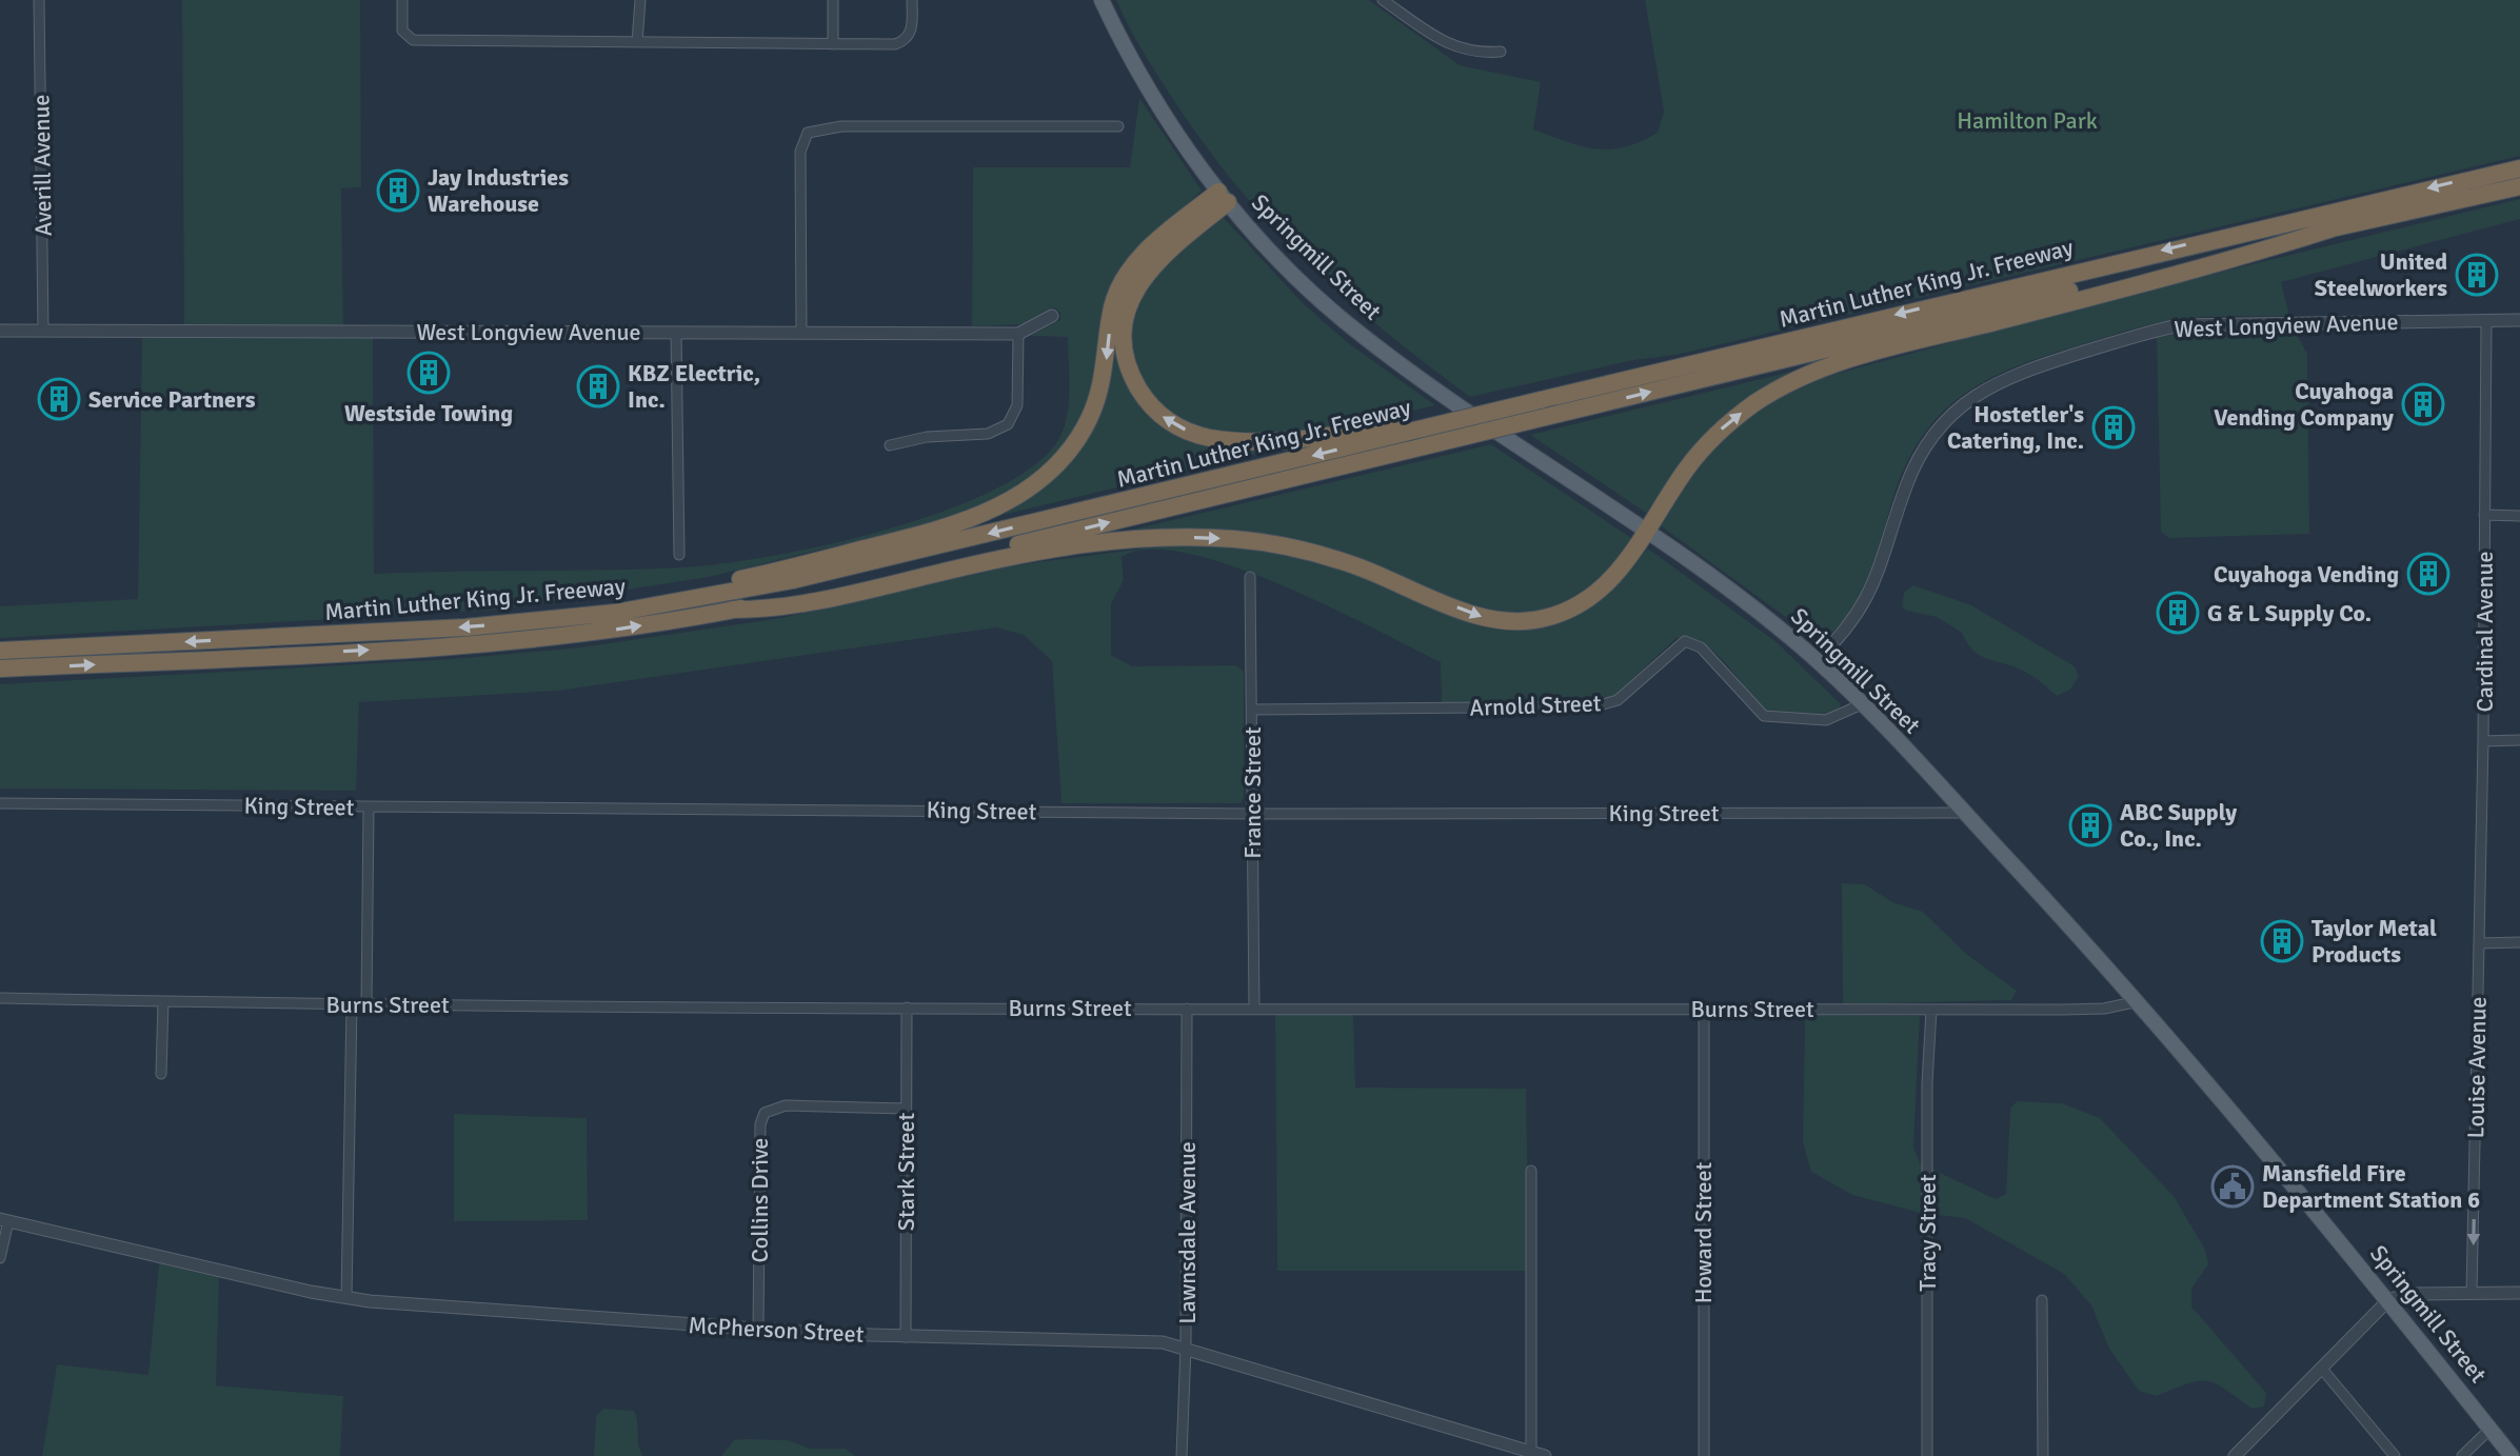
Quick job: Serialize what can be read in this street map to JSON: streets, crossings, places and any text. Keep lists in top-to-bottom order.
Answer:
{
  "streets": {
    "highway": ["Martin Luther King Jr. Freeway"],
    "main road": ["Springmill Street"],
    "street": [
      "Averill Avenue",
      "West Longview Avenue",
      "Cardinal Avenue",
      "Arnold Street",
      "France Street",
      "King Street",
      "Burns Street",
      "Louise Avenue",
      "Stark Street",
      "Collins Drive",
      "Lawnsdale Avenue",
      "Howard Street",
      "Tracy Street",
      "McPherson Street"
    ]
  },
  "crossings": [
    ["Averill Avenue", "West Longview Avenue"],
    ["Springmill Street", "West Longview Avenue"],
    ["Springmill Street", "Arnold Street"],
    ["Springmill Street", "King Street"],
    ["Springmill Street", "Burns Street"],
    ["West Longview Avenue", "Cardinal Avenue"],
    ["Cardinal Avenue", "Louise Avenue"],
    ["Arnold Street", "France Street"],
    ["France Street", "King Street"],
    ["France Street", "Burns Street"],
    ["Burns Street", "Stark Street"],
    ["Burns Street", "Lawnsdale Avenue"],
    ["Burns Street", "Howard Street"],
    ["Burns Street", "Tracy Street"],
    ["Stark Street", "Collins Drive"],
    ["Stark Street", "McPherson Street"],
    ["Collins Drive", "McPherson Street"],
    ["Lawnsdale Avenue", "McPherson Street"]
  ],
  "one_way": ["Louise Avenue"],
  "parks": ["Hamilton Park"],
  "places": {
    "building": [
      "Jay Industries Warehouse",
      "United Steelworkers",
      "Westside Towing",
      "KBZ Electric, Inc.",
      "Service Partners",
      "Cuyahoga Vending Company",
      "Hostetler's Catering, Inc.",
      "Cuyahoga Vending",
      "G & L Supply Co.",
      "ABC Supply Co., Inc.",
      "Taylor Metal Products"
    ],
    "public building": ["Mansfield Fire Department Station 6"]
  }
}
